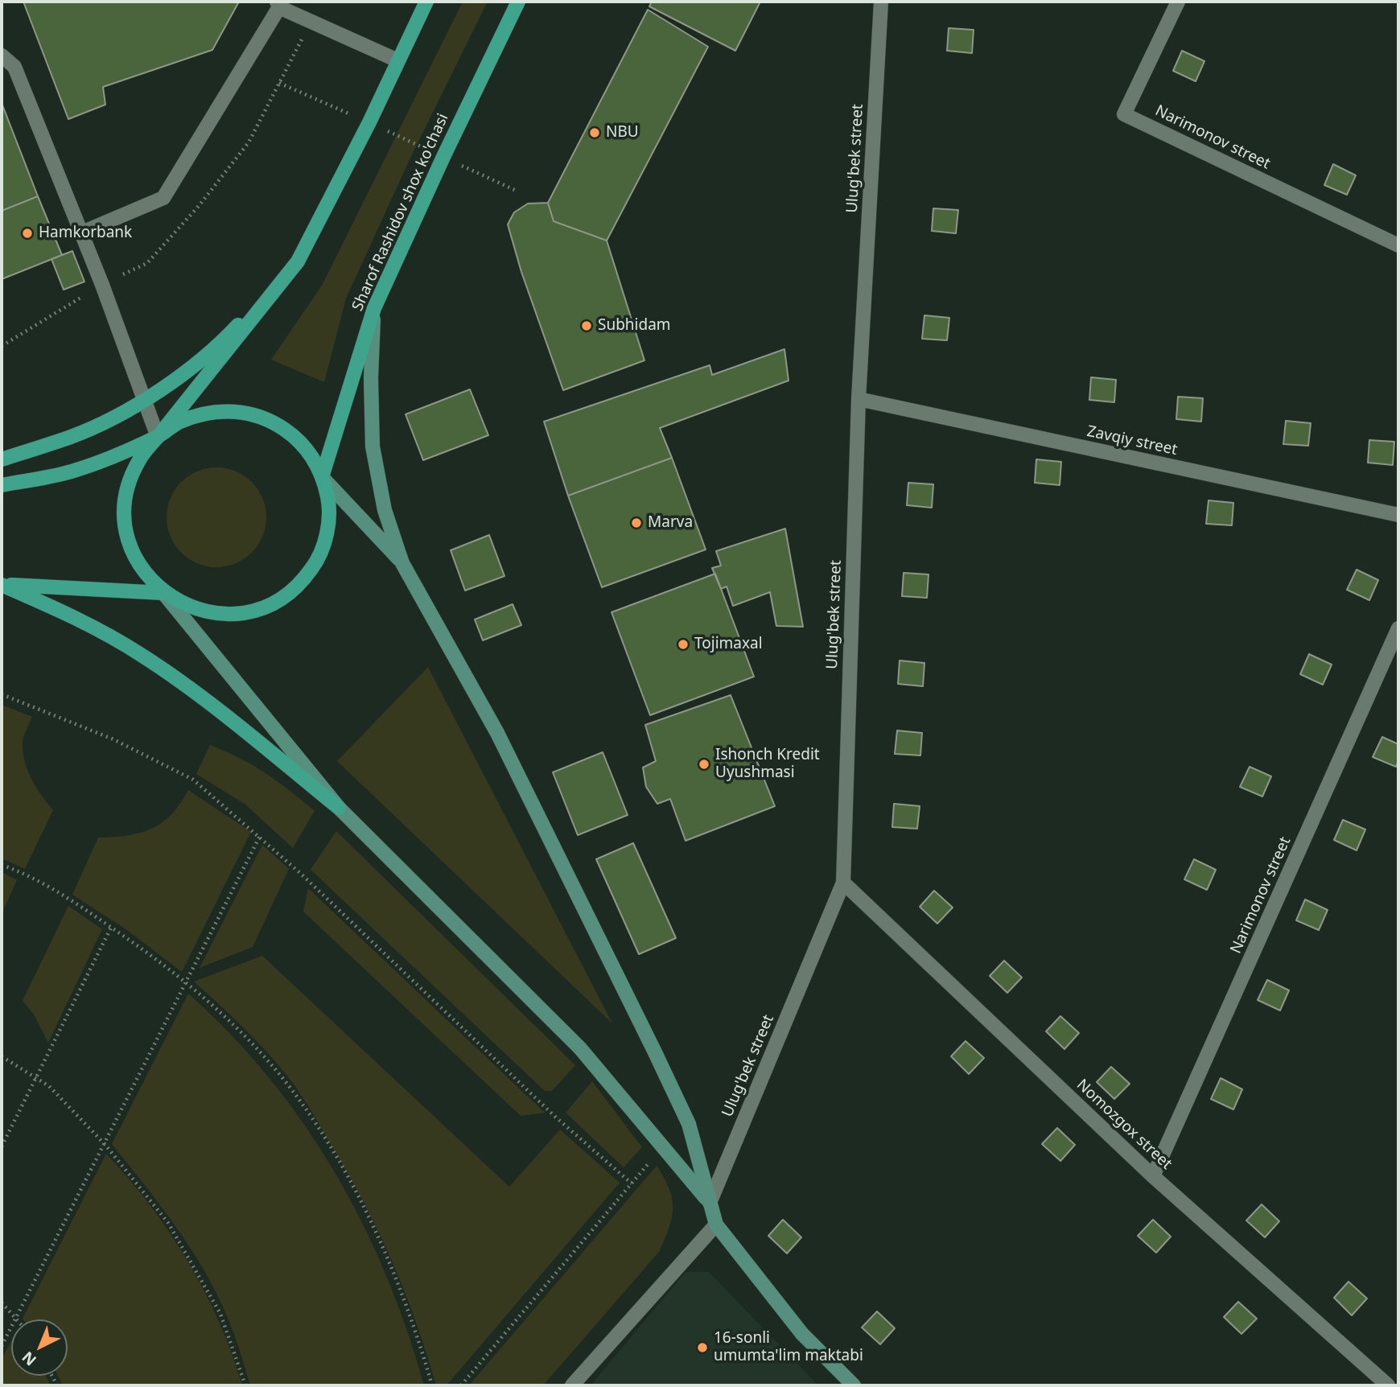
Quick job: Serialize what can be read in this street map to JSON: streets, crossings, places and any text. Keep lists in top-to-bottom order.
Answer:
{
  "streets": {
    "main road": ["Sharof Rashidov shox ko'chasi"],
    "street": [
      "Narimonov street",
      "Ulug'bek street",
      "Zavqiy street",
      "Nomozgoх street"
    ]
  },
  "crossings": [
    ["Narimonov street", "Nomozgoх street"],
    ["Ulug'bek street", "Zavqiy street"],
    ["Ulug'bek street", "Nomozgoх street"]
  ],
  "places": [
    "NBU",
    "Hamkorbank",
    "Subhidam",
    "Marva",
    "Tojimaxal",
    "Ishonch Kredit Uyushmasi",
    "16-sonli umumta'lim maktabi"
  ],
  "north": "bottom left"
}
